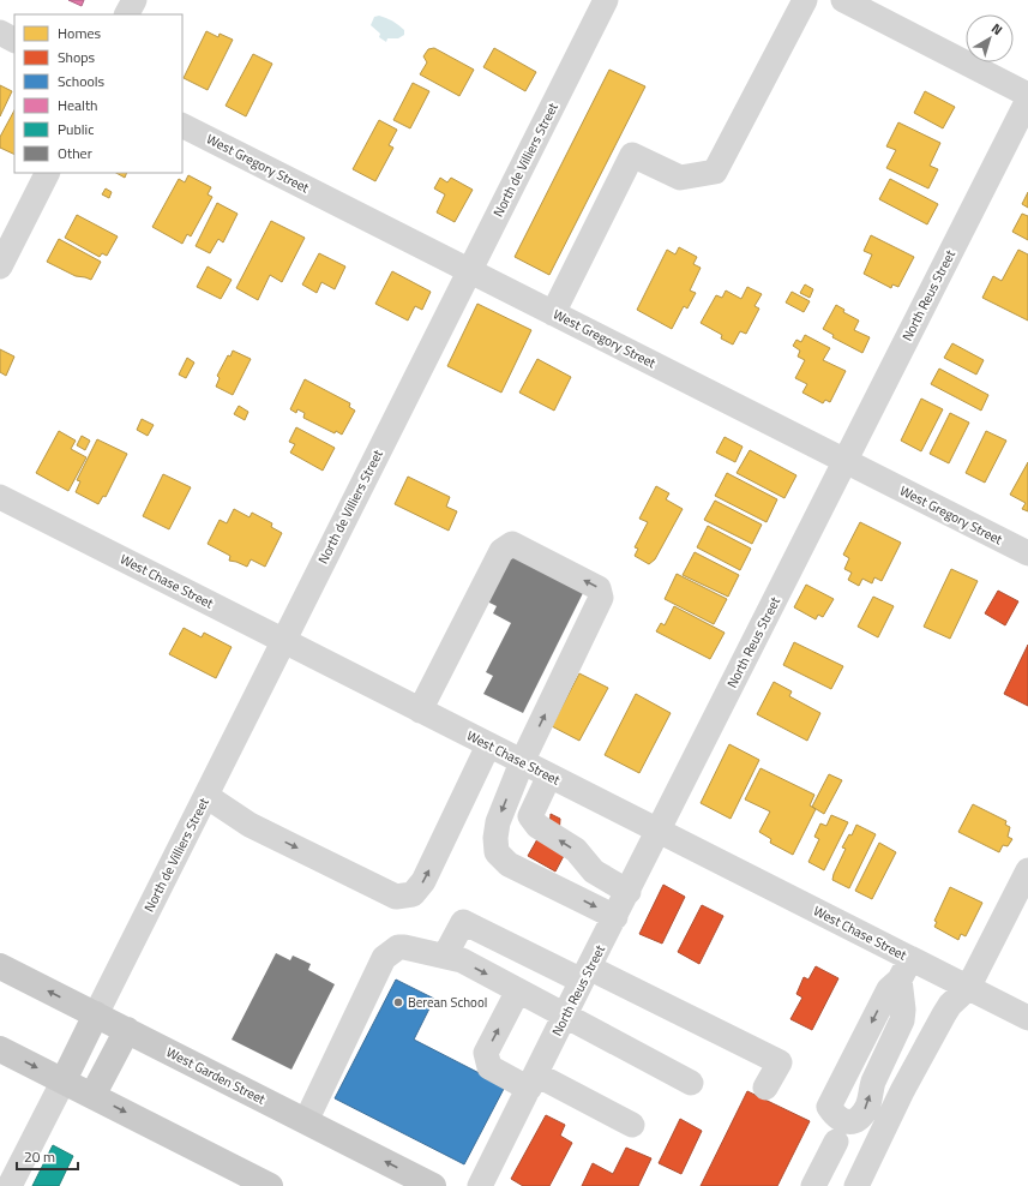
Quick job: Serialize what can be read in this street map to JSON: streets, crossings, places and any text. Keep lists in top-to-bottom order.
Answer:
{
  "streets": {
    "main road": ["West Garden Street"],
    "street": [
      "North de Villiers Street",
      "West Gregory Street",
      "North Reus Street",
      "West Chase Street"
    ]
  },
  "crossings": [
    ["North de Villiers Street", "West Gregory Street"],
    ["North de Villiers Street", "West Chase Street"],
    ["North de Villiers Street", "West Garden Street"],
    ["West Gregory Street", "North Reus Street"],
    ["North Reus Street", "West Chase Street"]
  ],
  "one_way": ["West Garden Street"],
  "places": ["Berean School"],
  "legend": [
    "Homes",
    "Shops",
    "Schools",
    "Health",
    "Public",
    "Other"
  ],
  "scale_bar": "20 m",
  "north": "top right"
}
